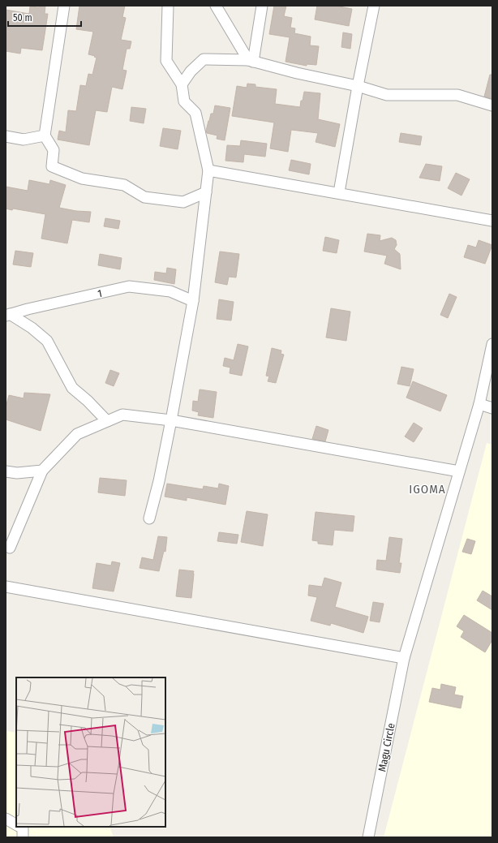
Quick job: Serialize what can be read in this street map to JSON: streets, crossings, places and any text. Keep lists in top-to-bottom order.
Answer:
{
  "streets": {
    "street": ["1", "Magu Circle"]
  },
  "districts": ["IGOMA"],
  "scale_bar": "50 m"
}
